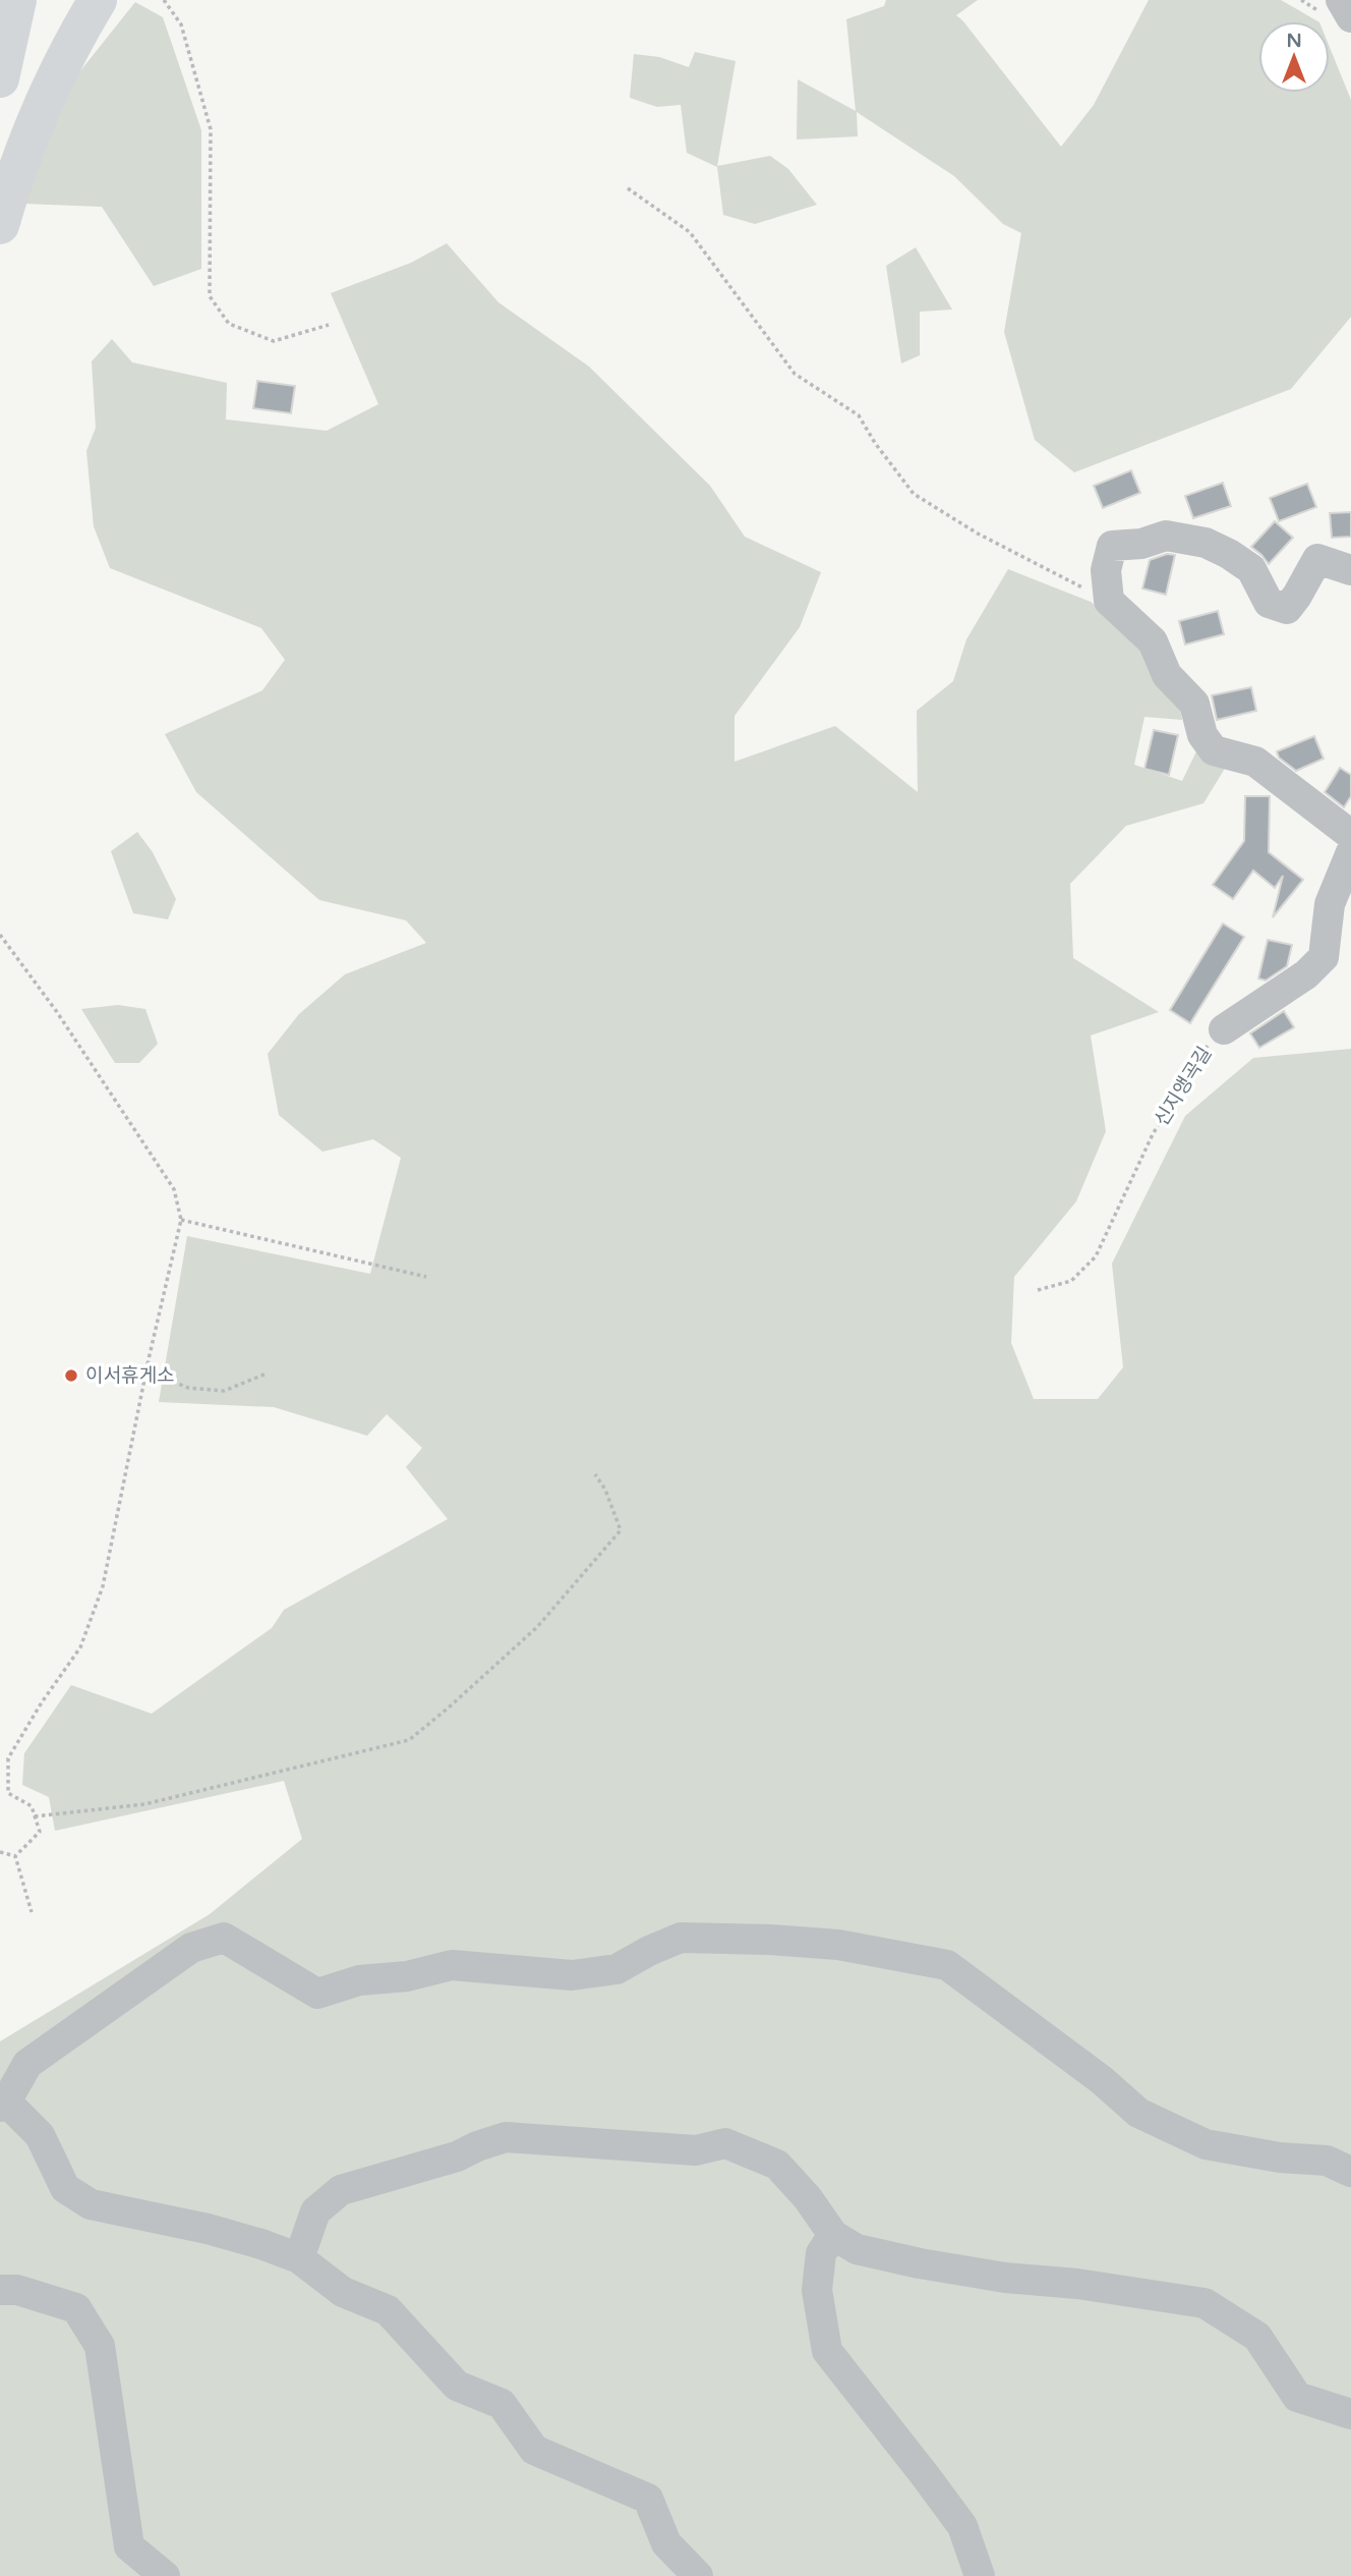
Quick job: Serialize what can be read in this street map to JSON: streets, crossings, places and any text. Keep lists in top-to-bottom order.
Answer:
{
  "streets": {
    "street": ["신지앵곡길"]
  },
  "places": ["이서휴게소"],
  "north": "top"
}
